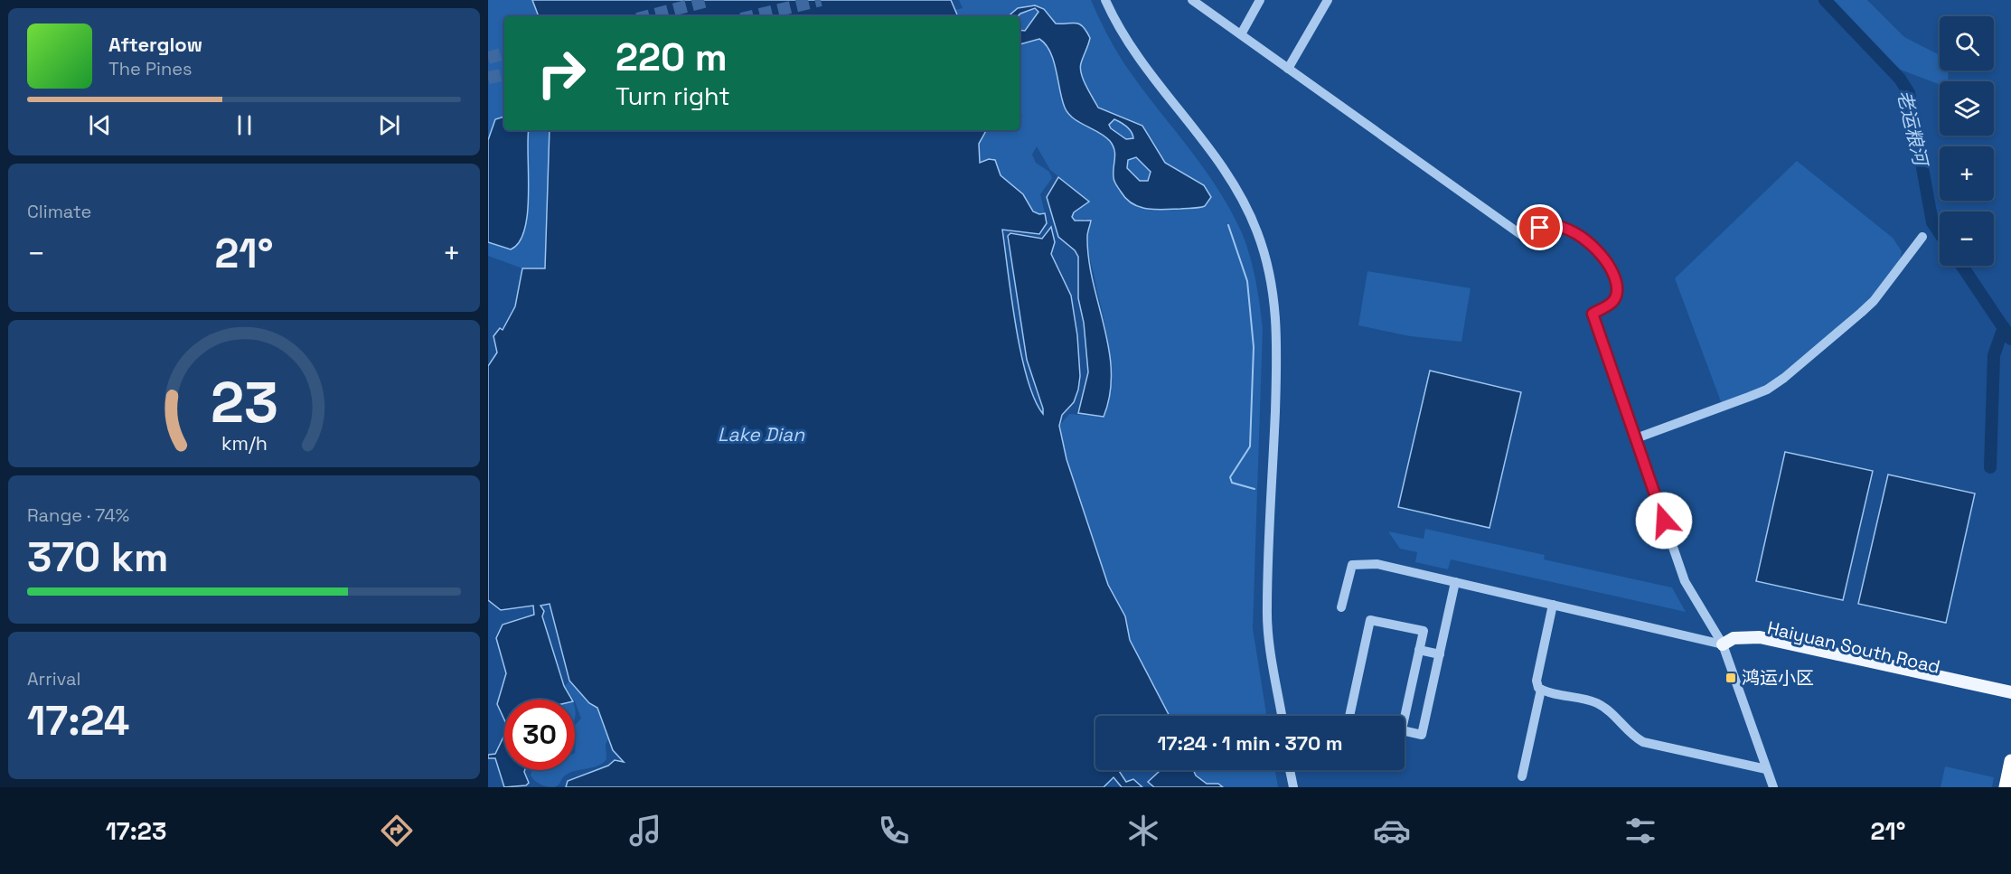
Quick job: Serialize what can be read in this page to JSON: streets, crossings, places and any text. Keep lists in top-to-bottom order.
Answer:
{
  "streets": {
    "main road": ["Haiyuan South Road"]
  },
  "water": ["老运粮河", "Lake Dian"],
  "places": {
    "transit": ["鸿运小区"]
  },
  "page": {
    "map_buttons": ["+", "−"],
    "turn": ["220 m", "Turn right"],
    "song": ["Afterglow", "The Pines"],
    "tile": [
      "Climate",
      ["Range · 74%", "370 km"],
      ["Arrival", "17:24"]
    ],
    "heat": ["−", "21°", "+"],
    "limit": "30",
    "trip": "17:24 · 1 min · 370 m",
    "tabs": ["17:23", "21°"],
    "gauge": ["23", "km/h"]
  }
}
